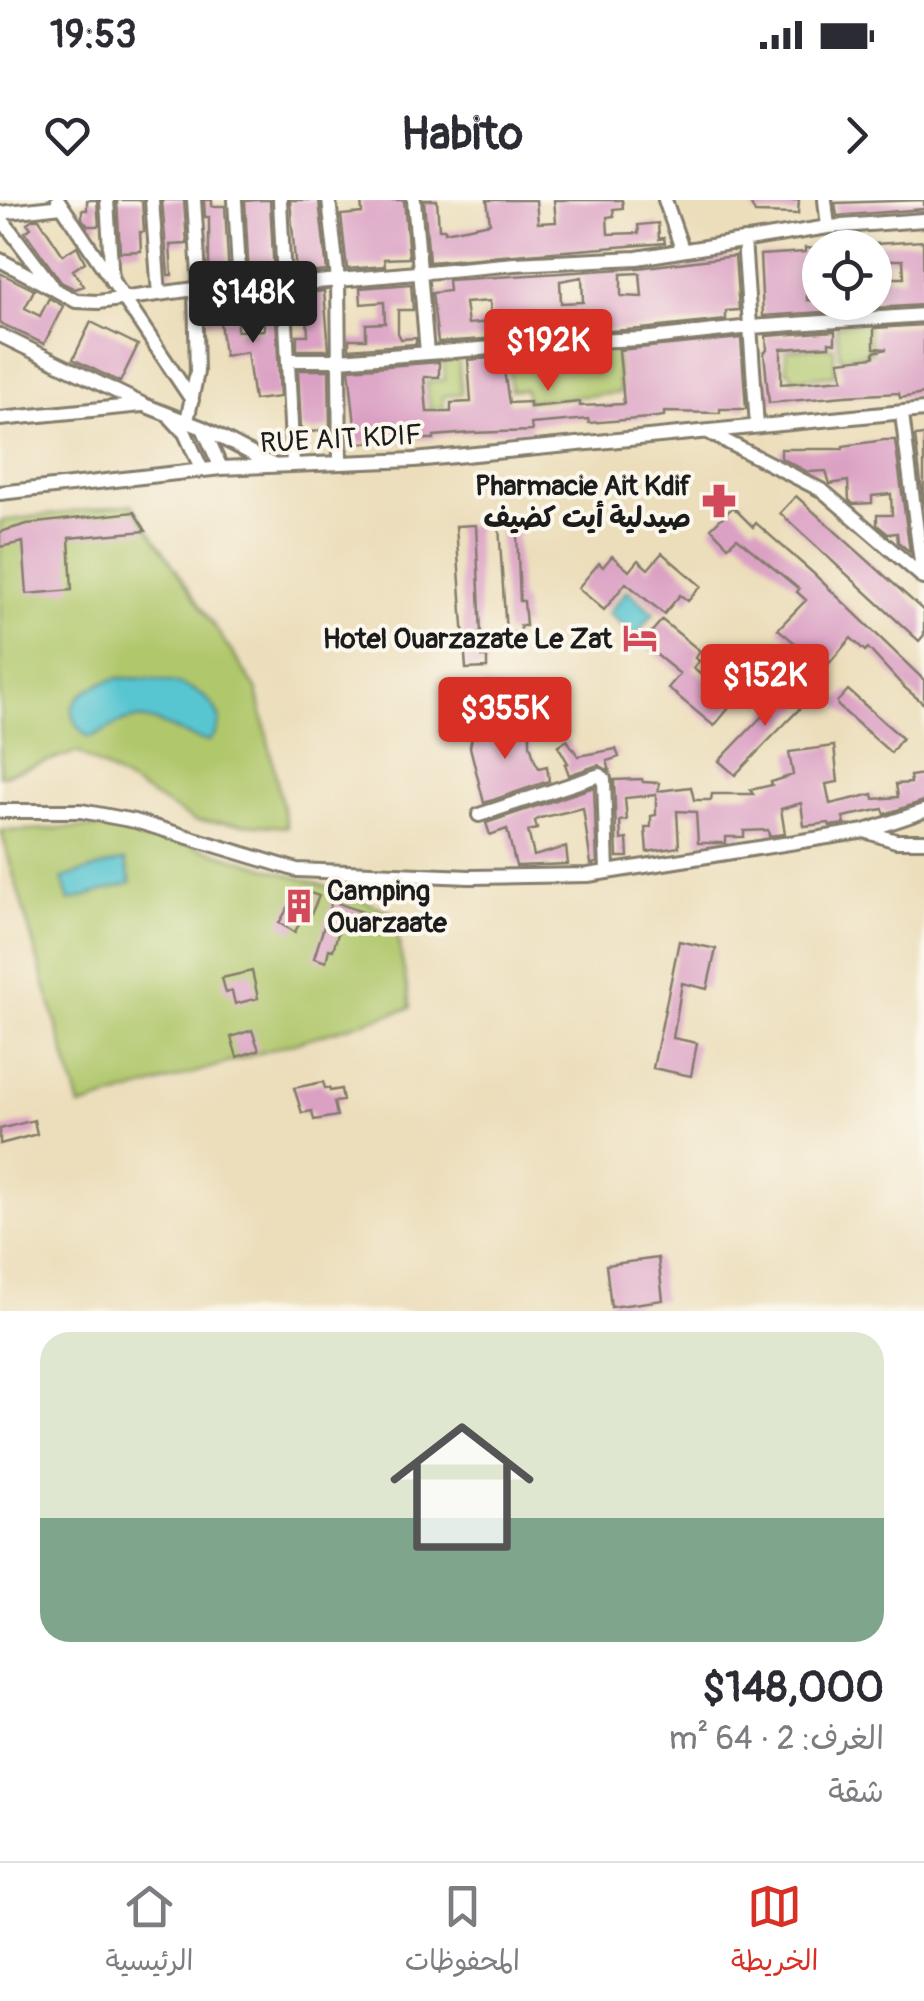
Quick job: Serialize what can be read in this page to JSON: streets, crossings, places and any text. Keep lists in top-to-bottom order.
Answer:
{
  "streets": {
    "street": ["RUE AIT KDIF"]
  },
  "places": {
    "pharmacy": ["Pharmacie Ait Kdif صيدلية أيت كضيف"],
    "hotel": ["Hotel Ouarzazate Le Zat"],
    "building": ["Camping Ouarzaate"]
  },
  "page": {
    "status": "19:53",
    "header": "Habito",
    "price": [
      "$148K",
      "$192K",
      "$152K",
      "$355K"
    ],
    "list": [
      {
        "name": "$148,000",
        "note": "الغرف: 2 · 64 m² · شقة"
      }
    ],
    "tabs": ["الخريطة", "المحفوظات", "الرئيسية"]
  }
}
